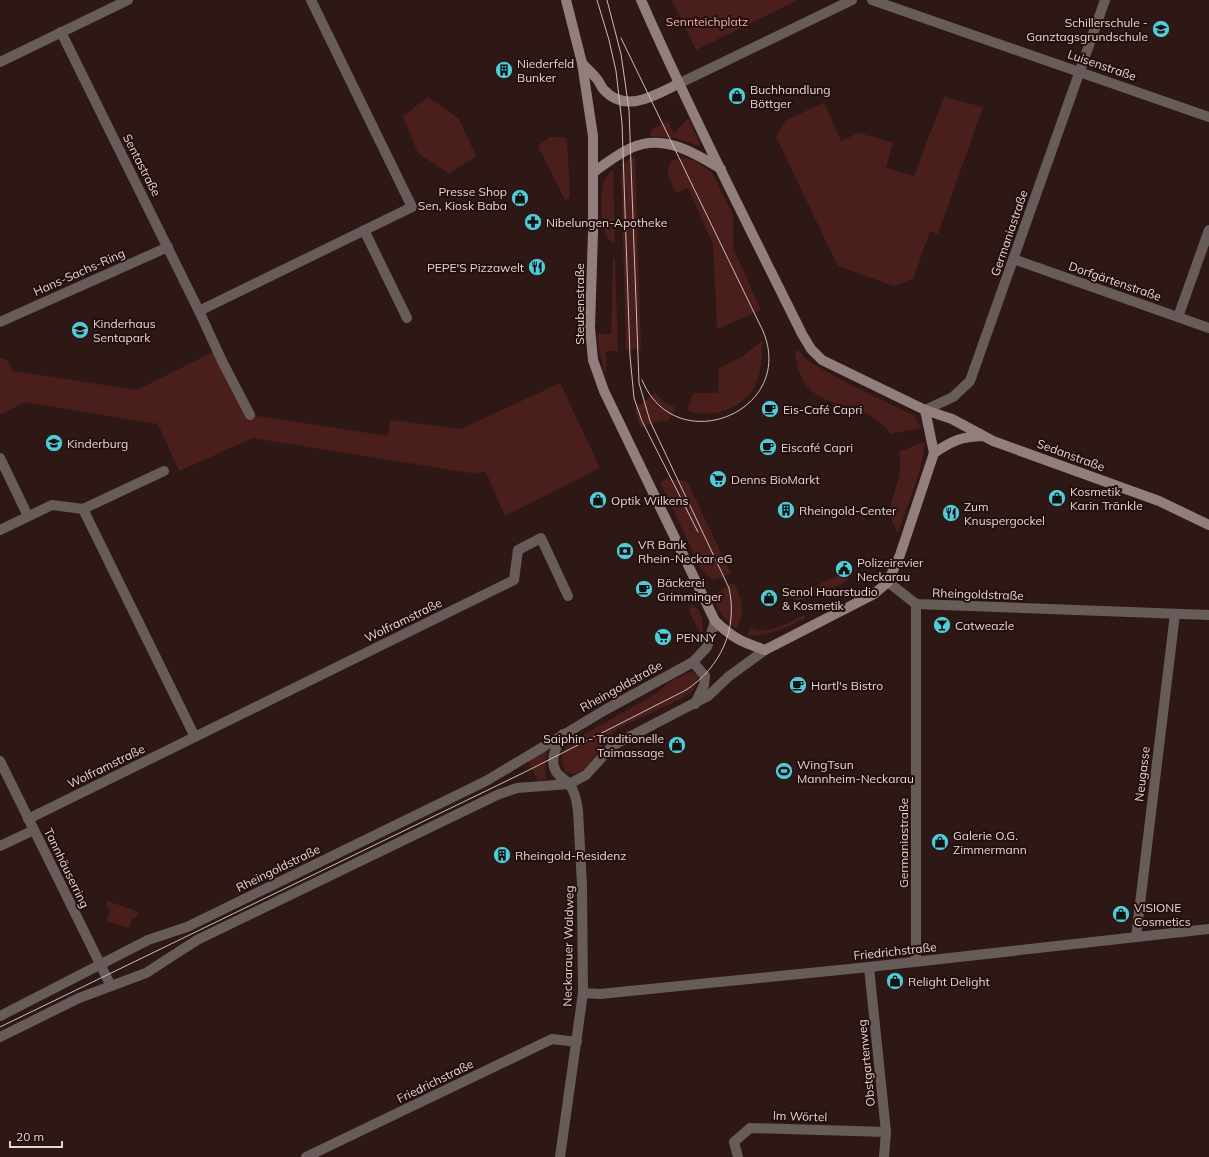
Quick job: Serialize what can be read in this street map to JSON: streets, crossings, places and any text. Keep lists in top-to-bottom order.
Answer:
{
  "streets": {
    "street": [
      "Luisenstraße",
      "Sentastraße",
      "Germaniastraße",
      "Hans-Sachs-Ring",
      "Dorfgärtenstraße",
      "Steubenstraße",
      "Sedanstraße",
      "Rheingoldstraße",
      "Wolframstraße",
      "Neugasse",
      "Tannhäuserring",
      "Neckarauer Waldweg",
      "Friedrichstraße",
      "Obstgartenweg",
      "Im Wörtel"
    ]
  },
  "crossings": [
    ["Luisenstraße", "Germaniastraße"],
    ["Sentastraße", "Hans-Sachs-Ring"],
    ["Germaniastraße", "Dorfgärtenstraße"],
    ["Germaniastraße", "Sedanstraße"],
    ["Germaniastraße", "Rheingoldstraße"],
    ["Germaniastraße", "Friedrichstraße"],
    ["Steubenstraße", "Rheingoldstraße"],
    ["Rheingoldstraße", "Neugasse"],
    ["Rheingoldstraße", "Tannhäuserring"],
    ["Wolframstraße", "Tannhäuserring"],
    ["Neugasse", "Friedrichstraße"],
    ["Neckarauer Waldweg", "Friedrichstraße"],
    ["Friedrichstraße", "Obstgartenweg"],
    ["Obstgartenweg", "Im Wörtel"]
  ],
  "parks": ["Sennteichplatz"],
  "places": {
    "school or university": ["Schillerschule - Ganztagsgrundschule", "Kinderhaus Sentapark", "Kinderburg"],
    "building": ["Niederfeld Bunker", "Rheingold-Center", "Rheingold-Residenz"],
    "shop": [
      "Buchhandlung Böttger",
      "Presse Shop Sen, Kiosk Baba",
      "Kosmetik Karin Tränkle",
      "Optik Wilkens",
      "Senol Haarstudio & Kosmetik",
      "Saiphin - Traditionelle Taimassage",
      "Galerie O.G. Zimmermann",
      "VISIONE Cosmetics",
      "Relight Delight"
    ],
    "pharmacy": ["Nibelungen-Apotheke"],
    "restaurant": ["PEPE'S Pizzawelt", "Zum Knuspergockel"],
    "cafe": [
      "Eis-Café Capri",
      "Eiscafé Capri",
      "Bäckerei Grimminger",
      "Hartl's Bistro"
    ],
    "supermarket": ["Denns BioMarkt", "PENNY"],
    "bank": ["VR Bank Rhein-Neckar eG"],
    "public building": ["Polizeirevier Neckarau"],
    "bar": ["Catweazle"],
    "sports": ["WingTsun Mannheim-Neckarau"]
  },
  "scale_bar": "20 m"
}
